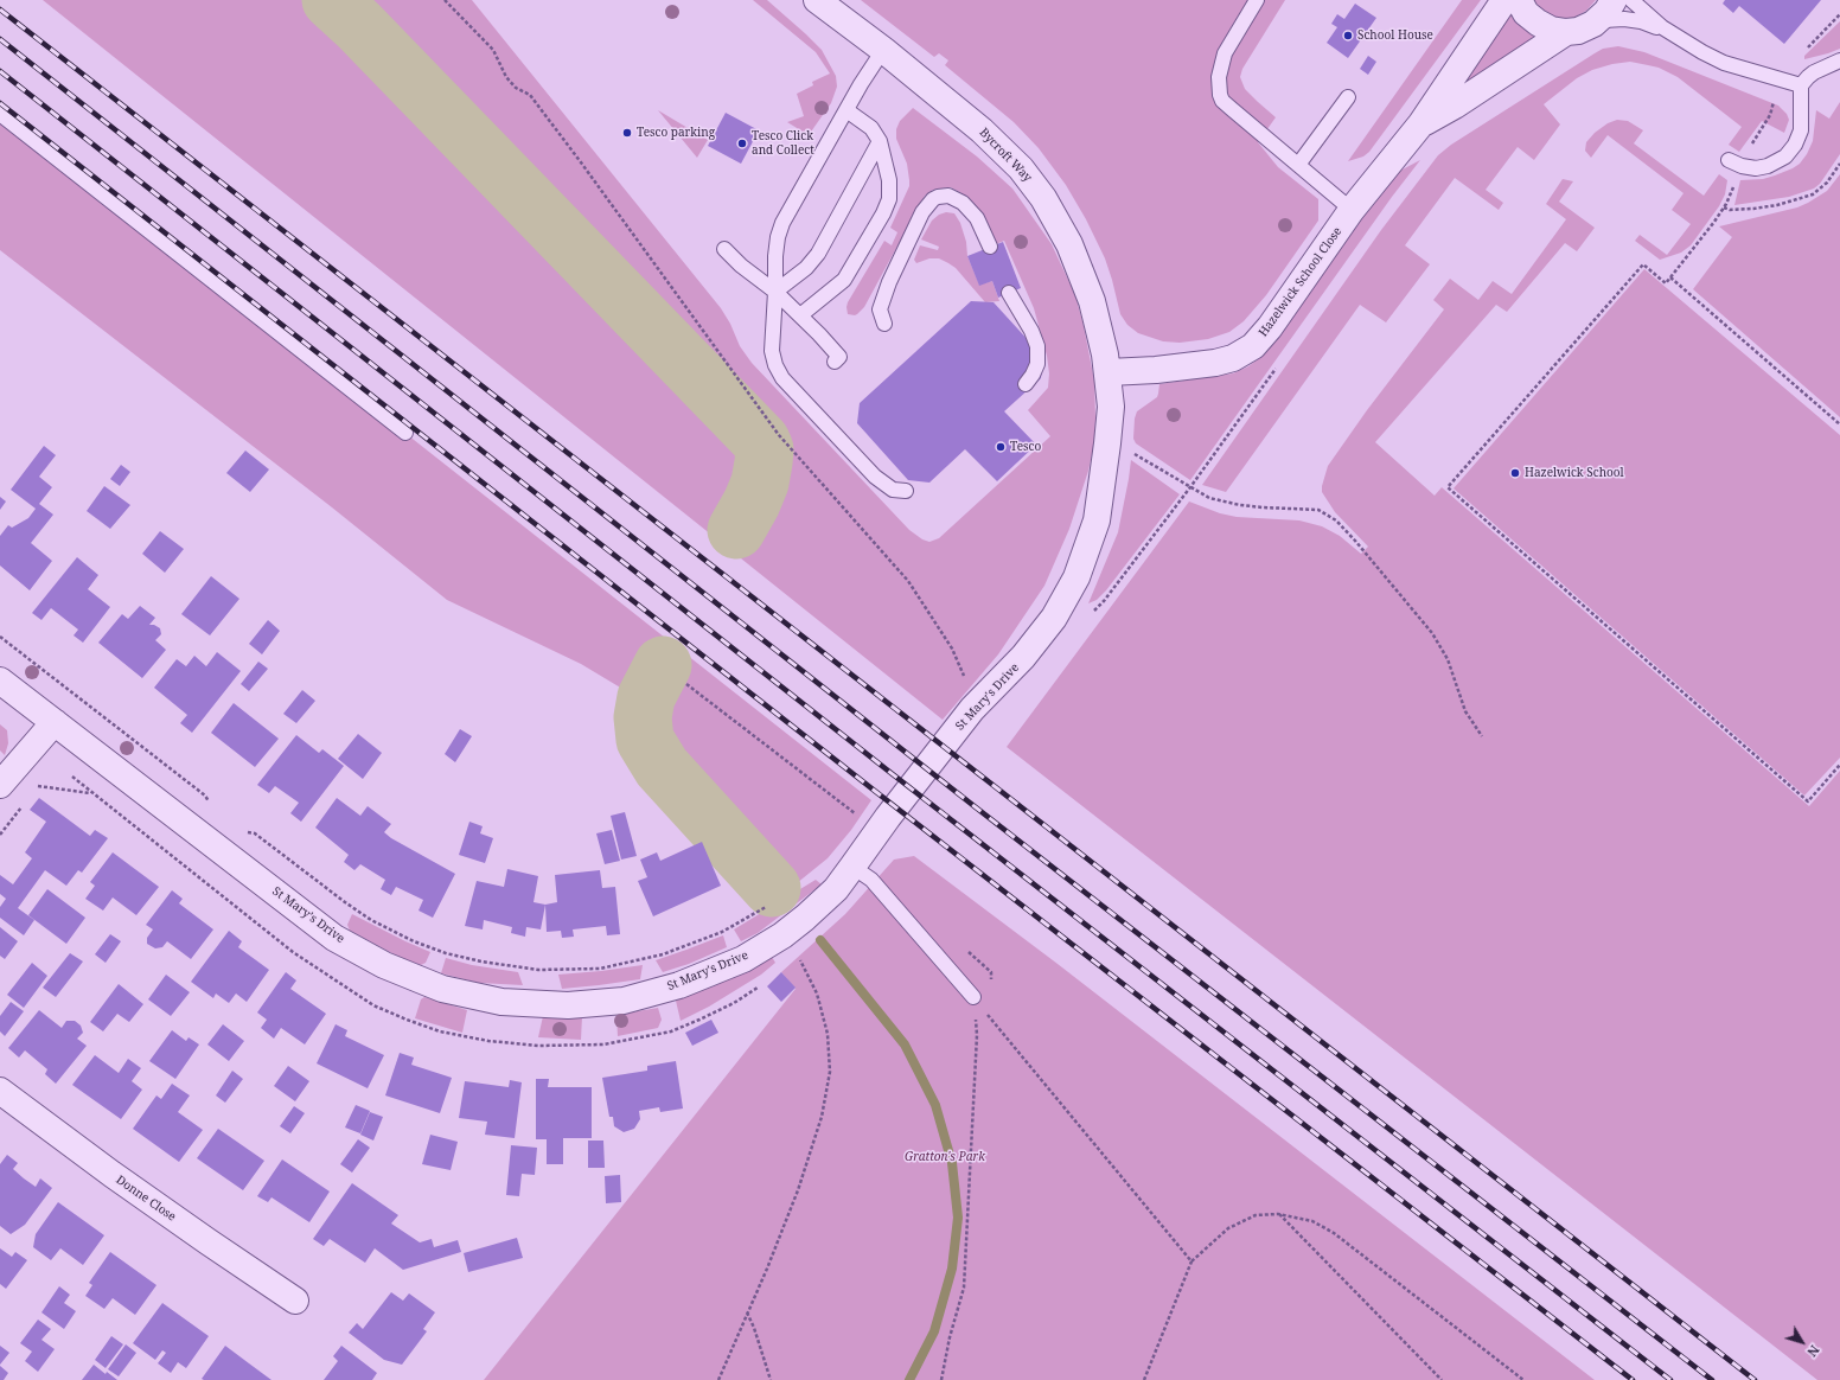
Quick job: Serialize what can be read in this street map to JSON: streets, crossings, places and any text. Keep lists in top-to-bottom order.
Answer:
{
  "streets": {
    "street": [
      "Bycroft Way",
      "Hazelwick School Close",
      "St Mary's Drive",
      "Donne Close"
    ]
  },
  "crossings": [
    ["Bycroft Way", "Hazelwick School Close"],
    ["Bycroft Way", "St Mary's Drive"],
    ["Hazelwick School Close", "St Mary's Drive"]
  ],
  "parks": ["Gratton's Park"],
  "places": [
    "School House",
    "Tesco parking",
    "Tesco Click and Collect",
    "Tesco",
    "Hazelwick School"
  ],
  "north": "bottom right"
}
